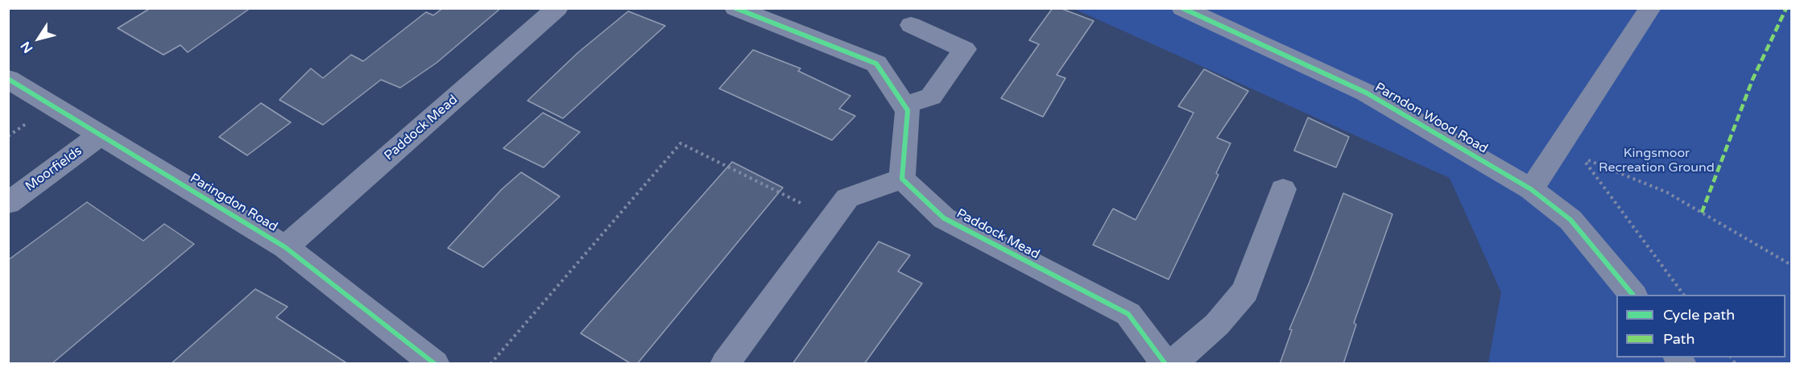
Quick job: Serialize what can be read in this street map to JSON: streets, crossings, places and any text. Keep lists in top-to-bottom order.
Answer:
{
  "streets": {
    "street": [
      "Parndon Wood Road",
      "Paddock Mead",
      "Moorfields",
      "Paringdon Road"
    ]
  },
  "crossings": [
    ["Paddock Mead", "Paringdon Road"],
    ["Moorfields", "Paringdon Road"]
  ],
  "parks": ["Kingsmoor Recreation Ground"],
  "legend": ["Cycle path", "Path"],
  "north": "bottom left"
}
